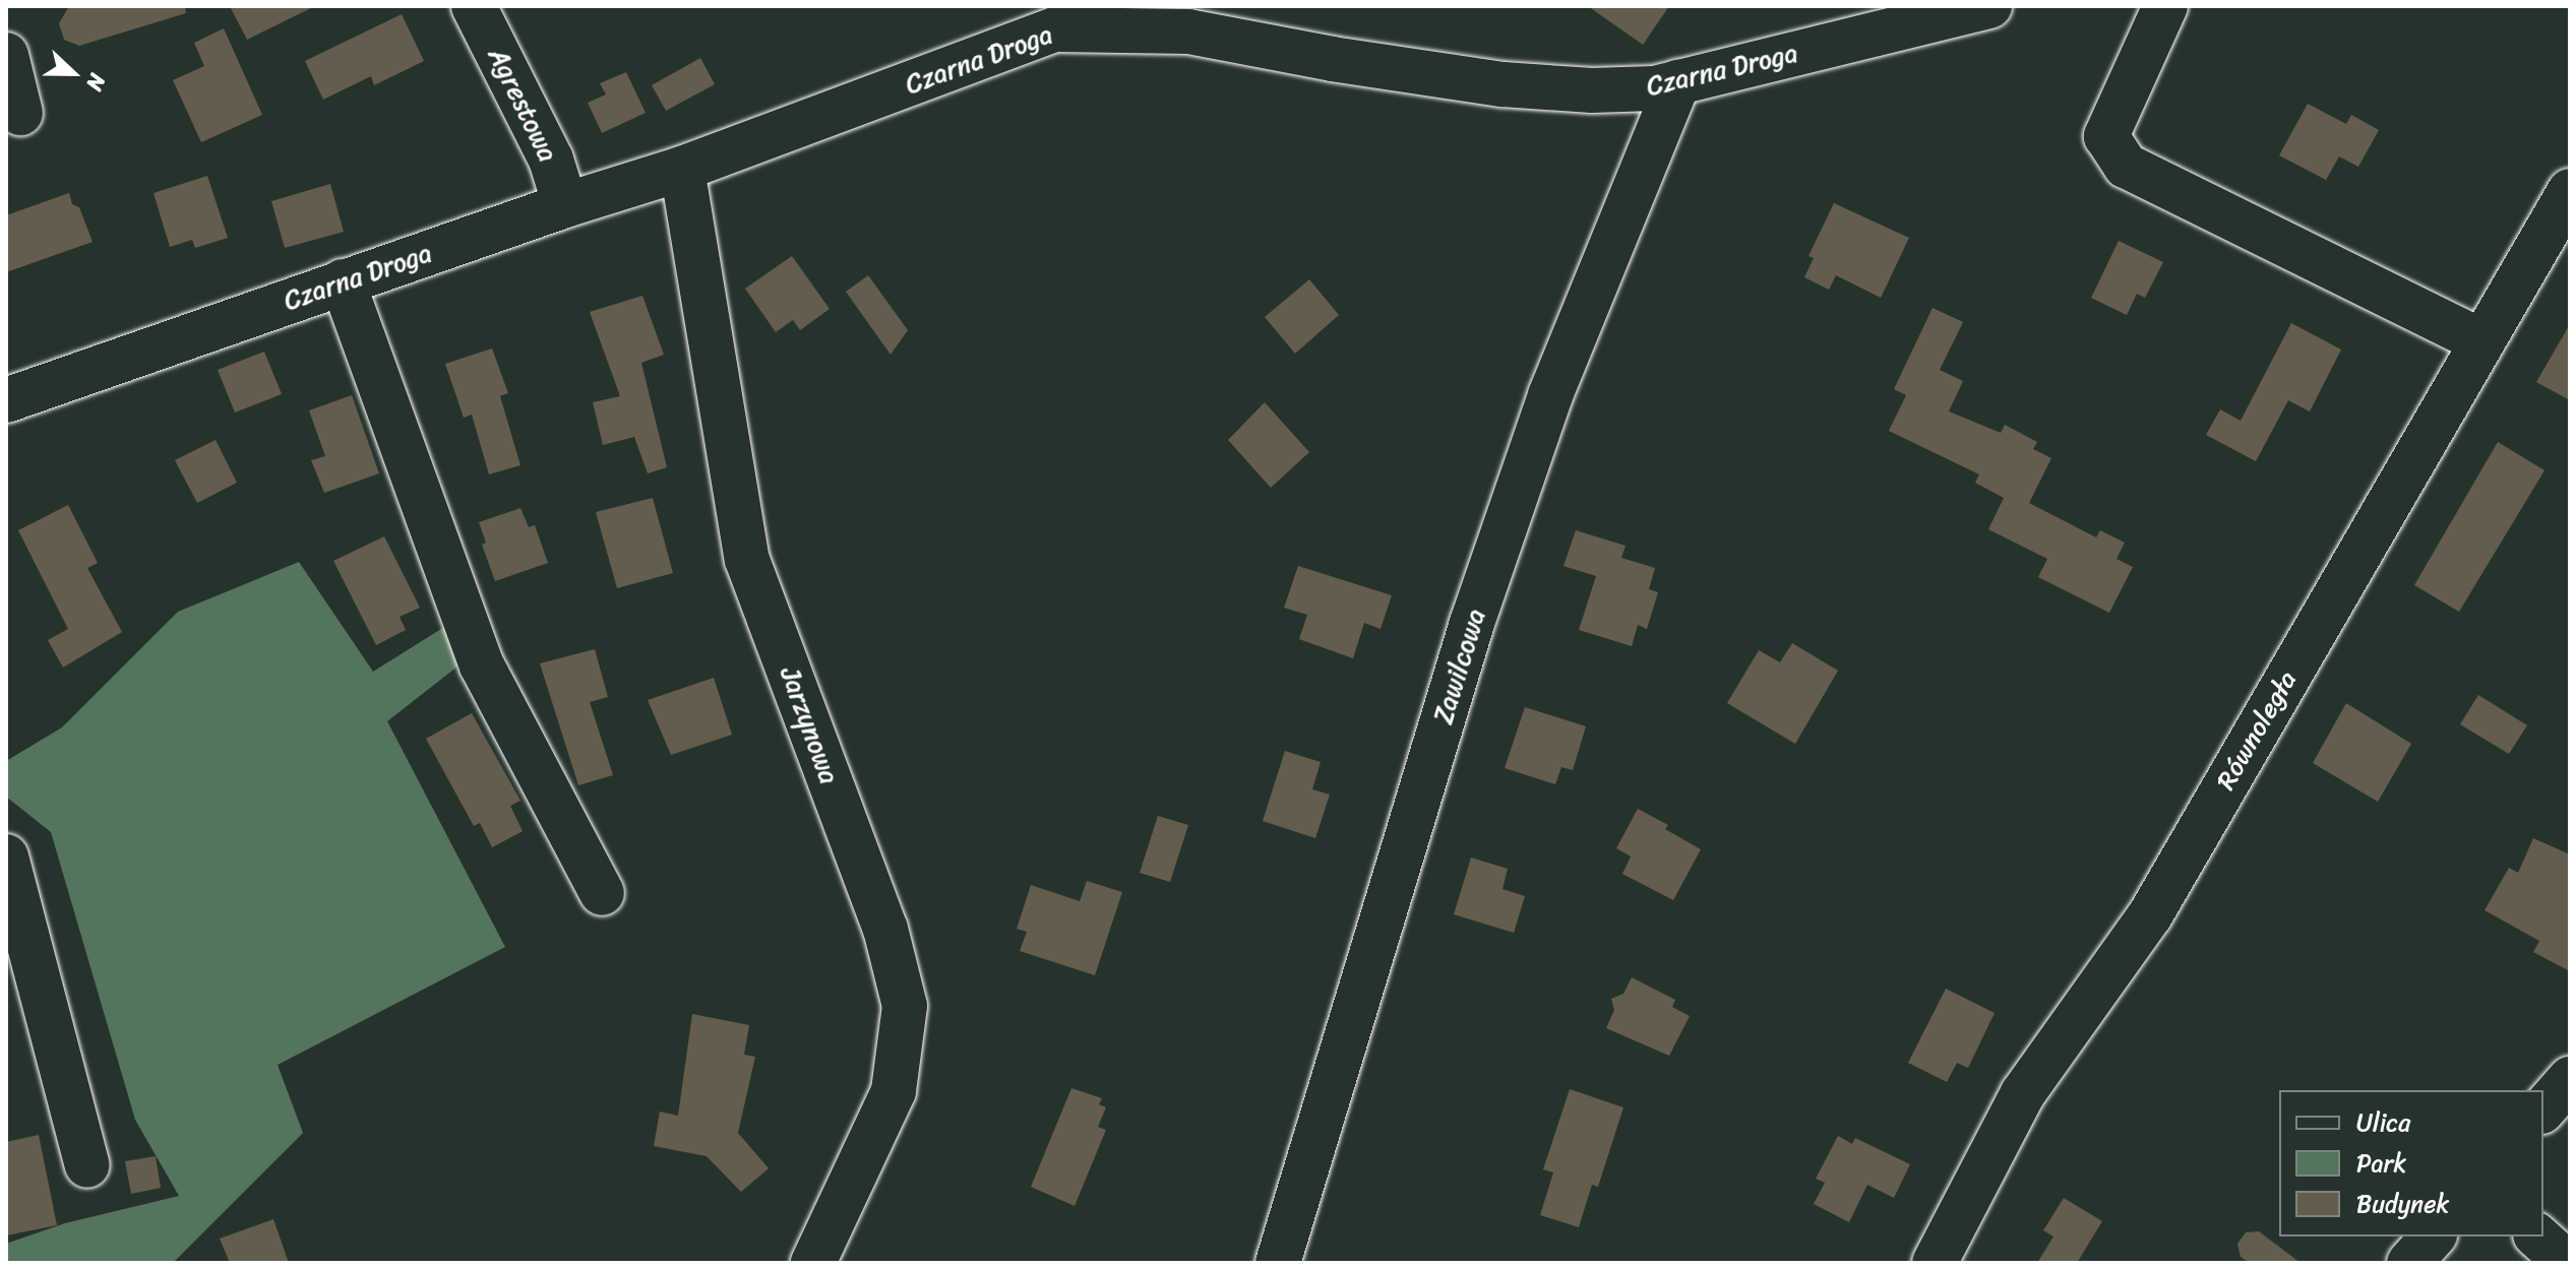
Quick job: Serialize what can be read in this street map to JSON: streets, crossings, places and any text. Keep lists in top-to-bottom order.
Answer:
{
  "streets": {
    "street": [
      "Czarna Droga",
      "Agrestowa",
      "Zawilcowa",
      "Jarzynowa",
      "Równoległa"
    ]
  },
  "crossings": [
    ["Czarna Droga", "Agrestowa"],
    ["Czarna Droga", "Zawilcowa"],
    ["Czarna Droga", "Jarzynowa"]
  ],
  "legend": ["Ulica", "Park", "Budynek"],
  "north": "right"
}
